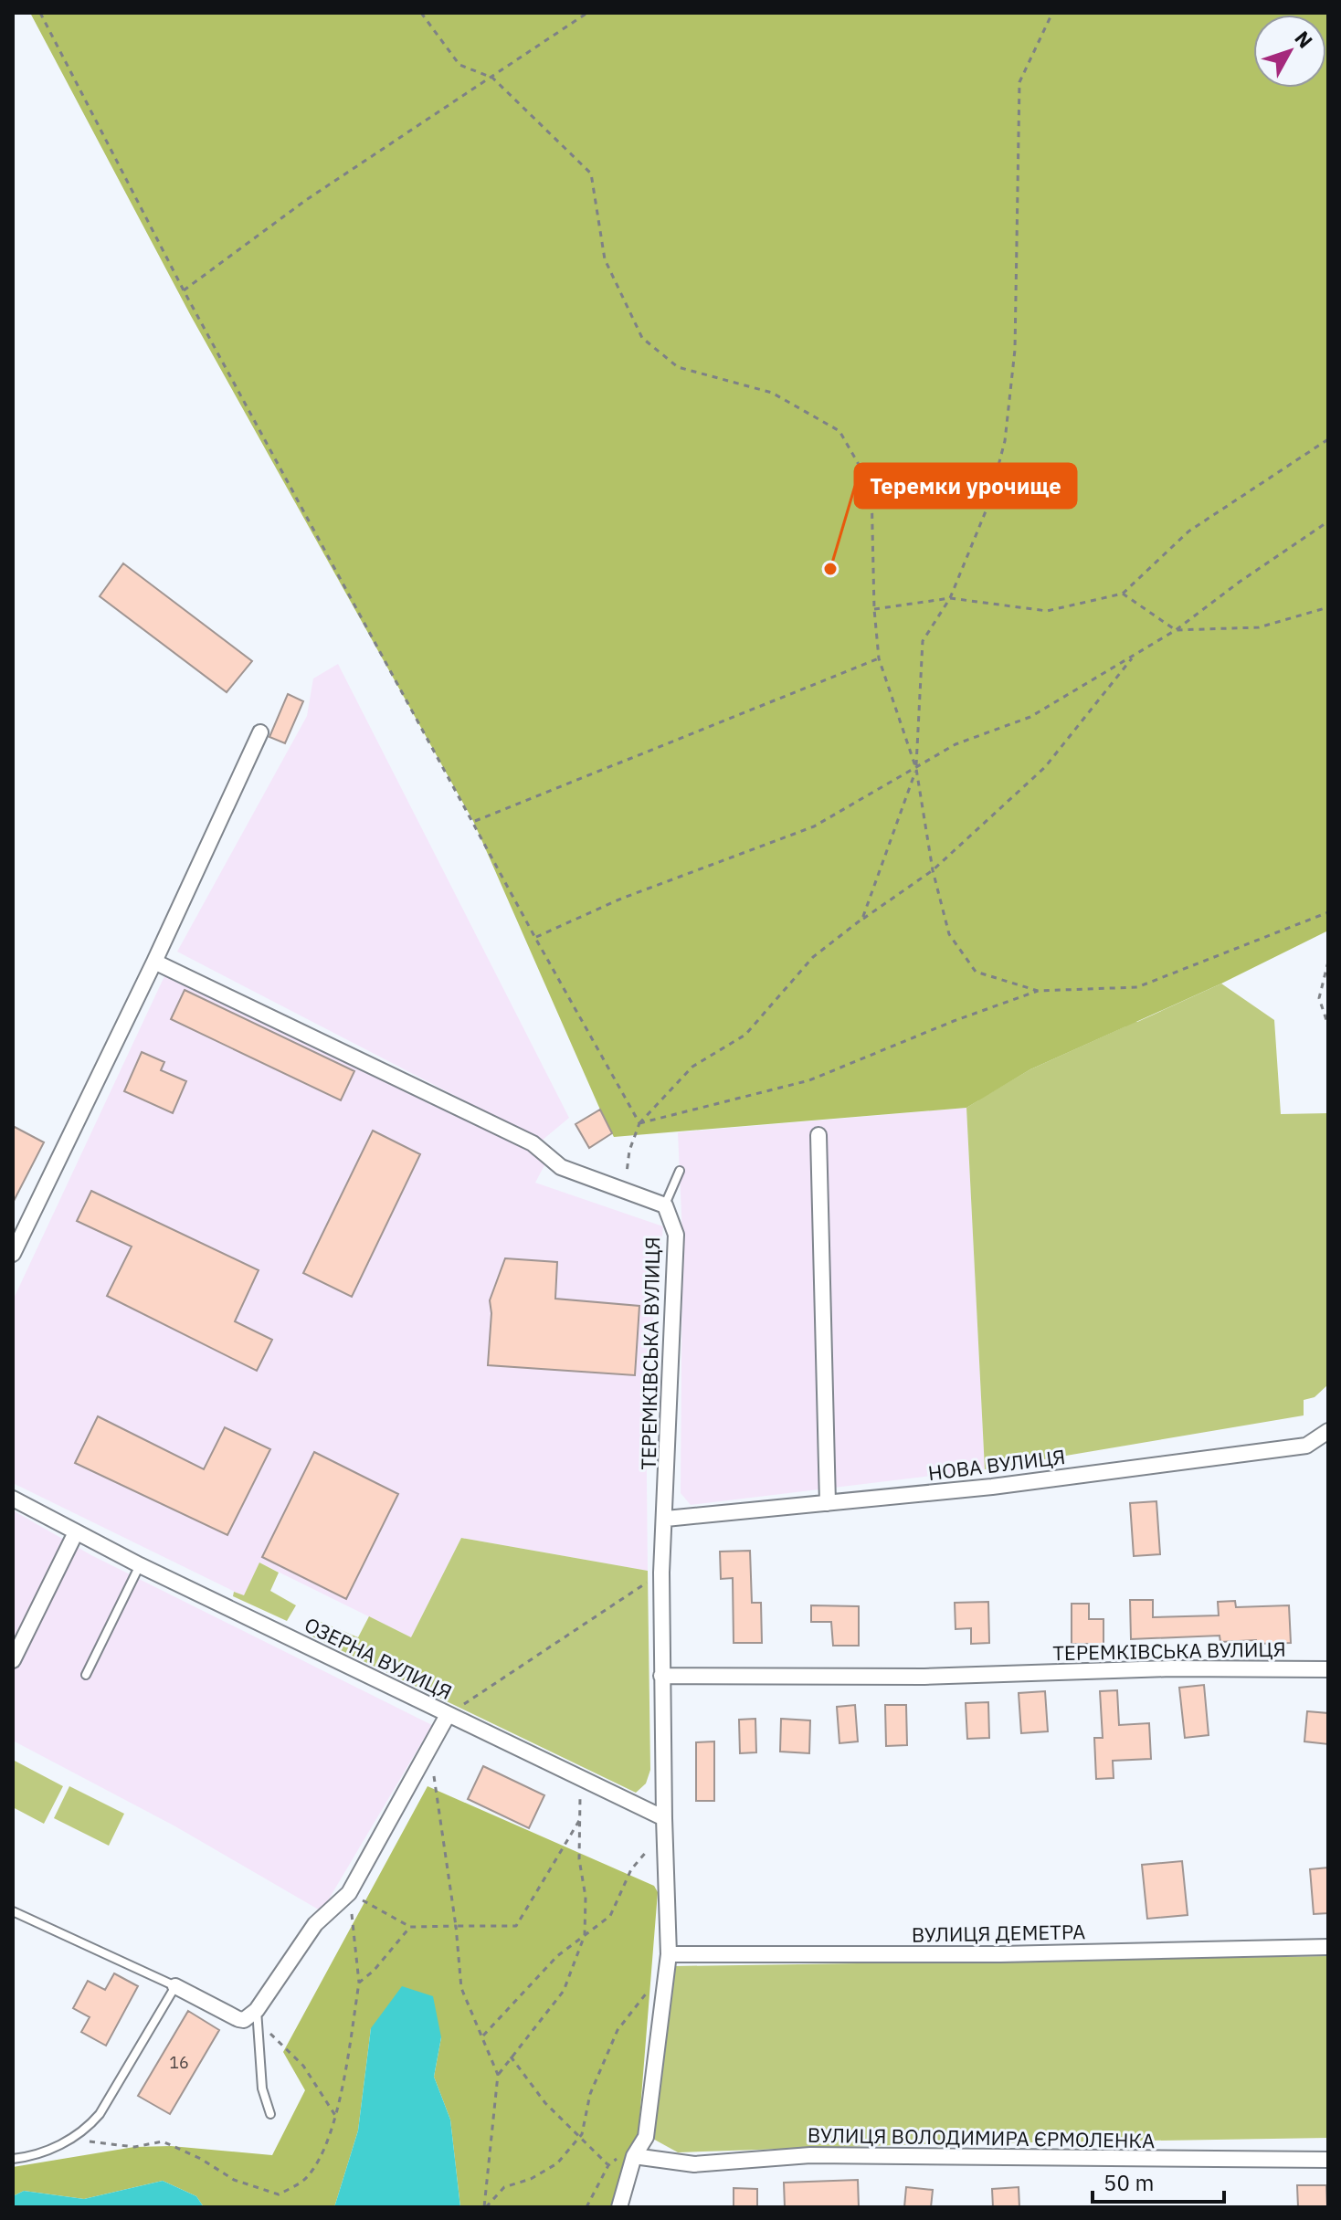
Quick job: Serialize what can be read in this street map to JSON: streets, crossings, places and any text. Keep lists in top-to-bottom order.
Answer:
{
  "streets": {
    "street": [
      "ТЕРЕМКІВСЬКА ВУЛИЦЯ",
      "НОВА ВУЛИЦЯ",
      "ОЗЕРНА ВУЛИЦЯ",
      "ВУЛИЦЯ ДЕМЕТРА",
      "ВУЛИЦЯ ВОЛОДИМИРА ЄРМОЛЕНКА"
    ]
  },
  "crossings": [
    ["ТЕРЕМКІВСЬКА ВУЛИЦЯ", "НОВА ВУЛИЦЯ"],
    ["ТЕРЕМКІВСЬКА ВУЛИЦЯ", "ОЗЕРНА ВУЛИЦЯ"],
    ["ТЕРЕМКІВСЬКА ВУЛИЦЯ", "ВУЛИЦЯ ДЕМЕТРА"],
    ["ТЕРЕМКІВСЬКА ВУЛИЦЯ", "ВУЛИЦЯ ВОЛОДИМИРА ЄРМОЛЕНКА"]
  ],
  "places": ["Теремки урочище"],
  "house_numbers": ["16"],
  "scale_bar": "50 m",
  "north": "top right"
}
